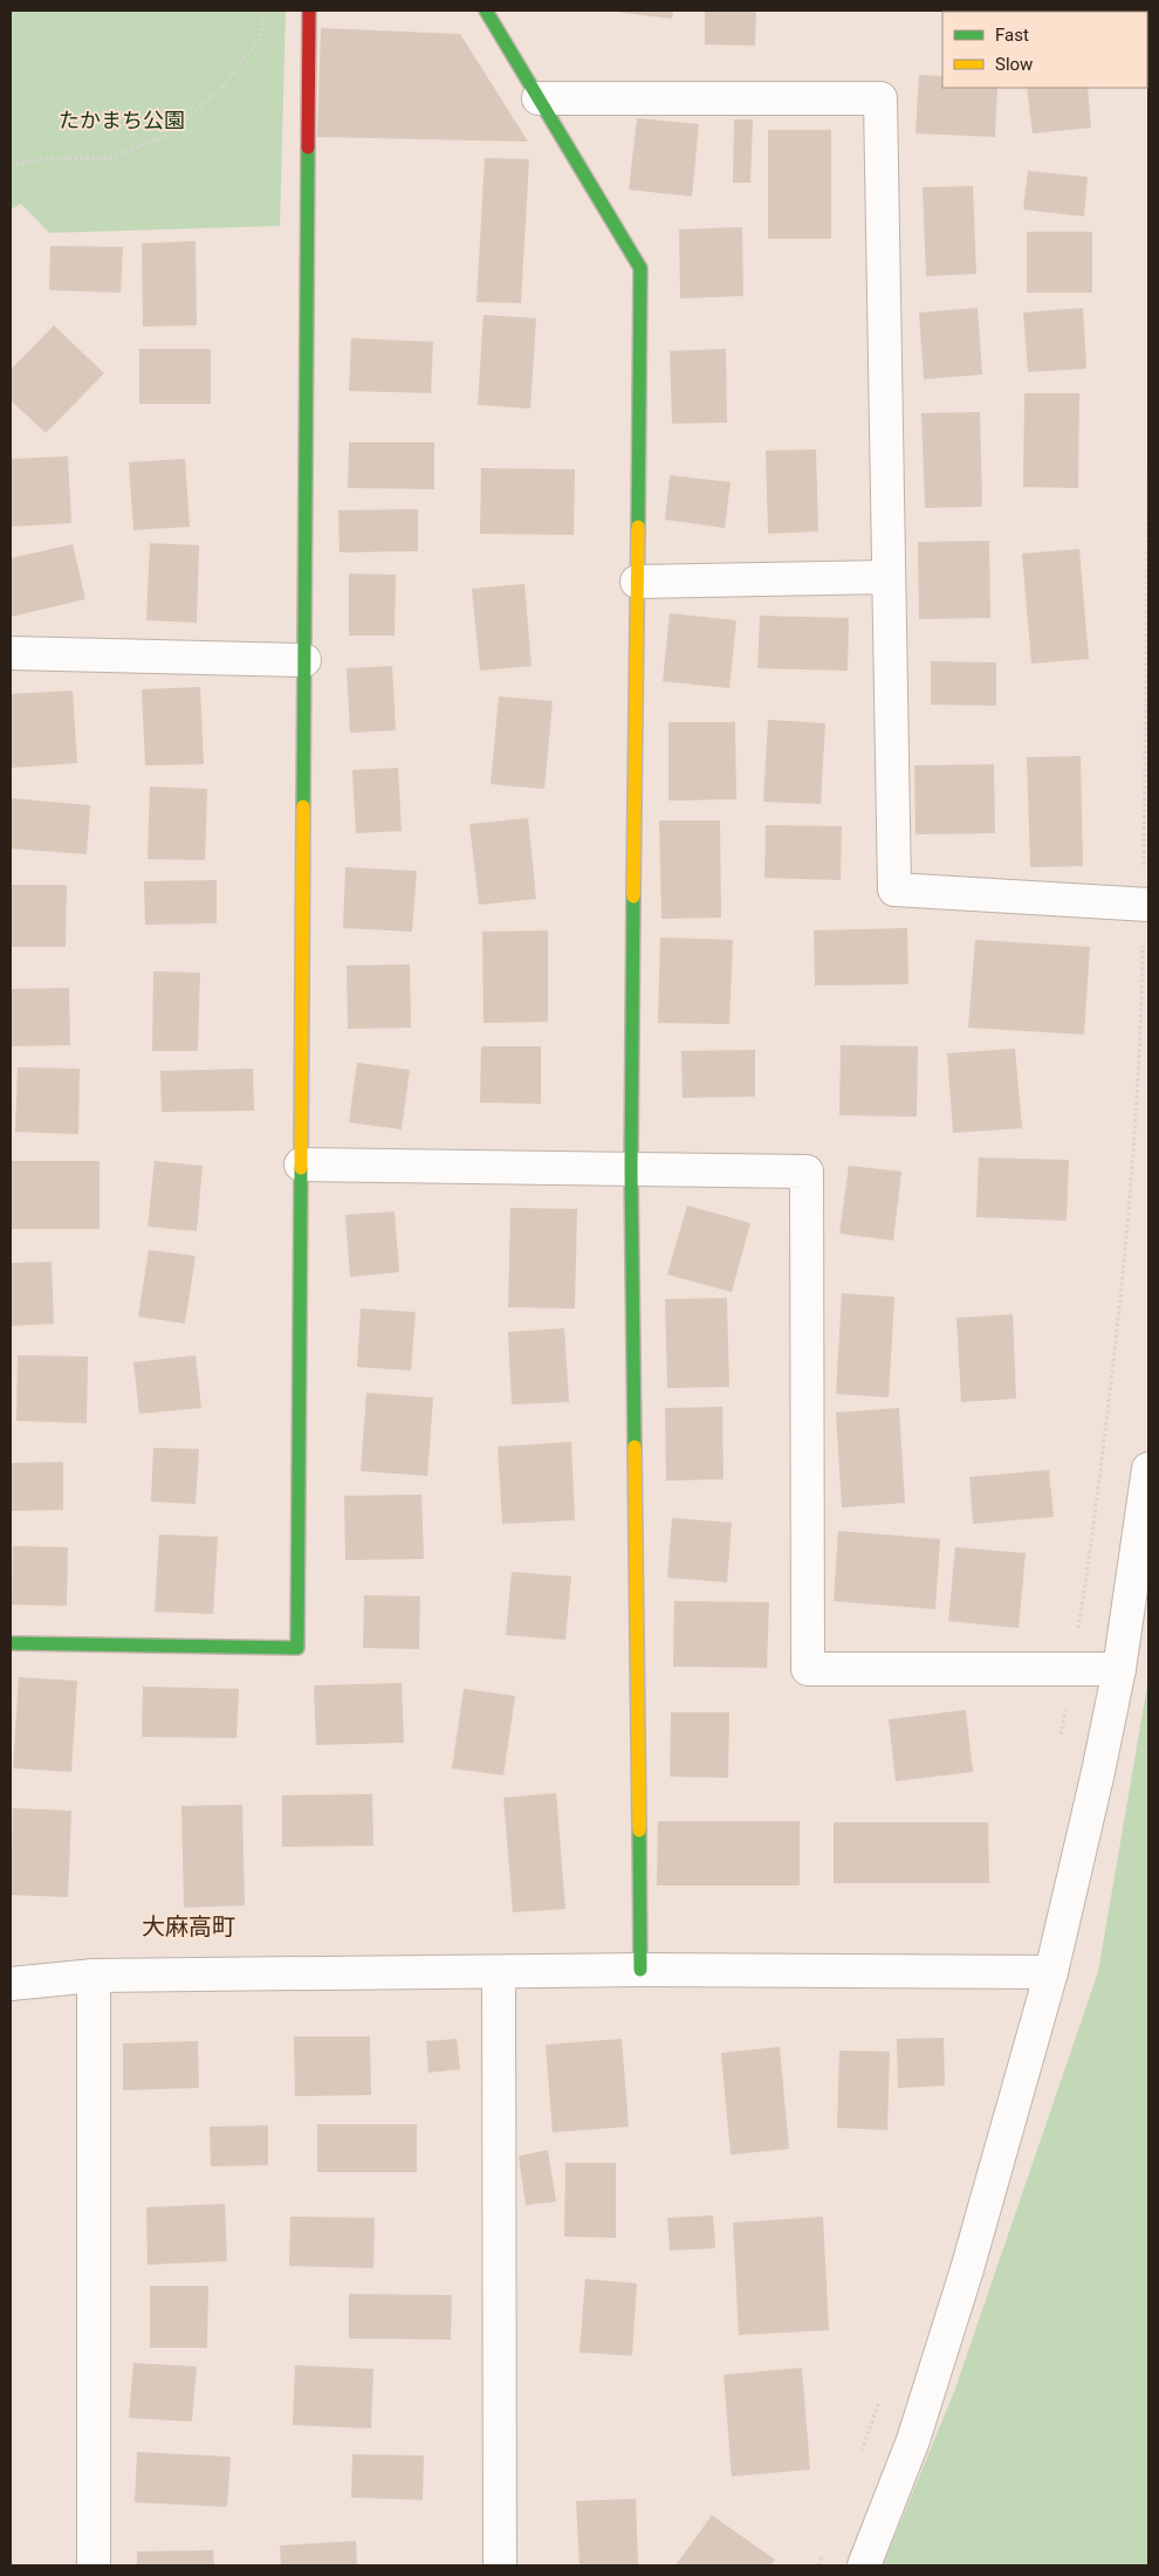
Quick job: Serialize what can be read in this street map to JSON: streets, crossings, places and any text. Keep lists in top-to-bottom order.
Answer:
{
  "districts": ["大麻高町"],
  "parks": ["たかまち公園"],
  "legend": ["Fast", "Slow"]
}
